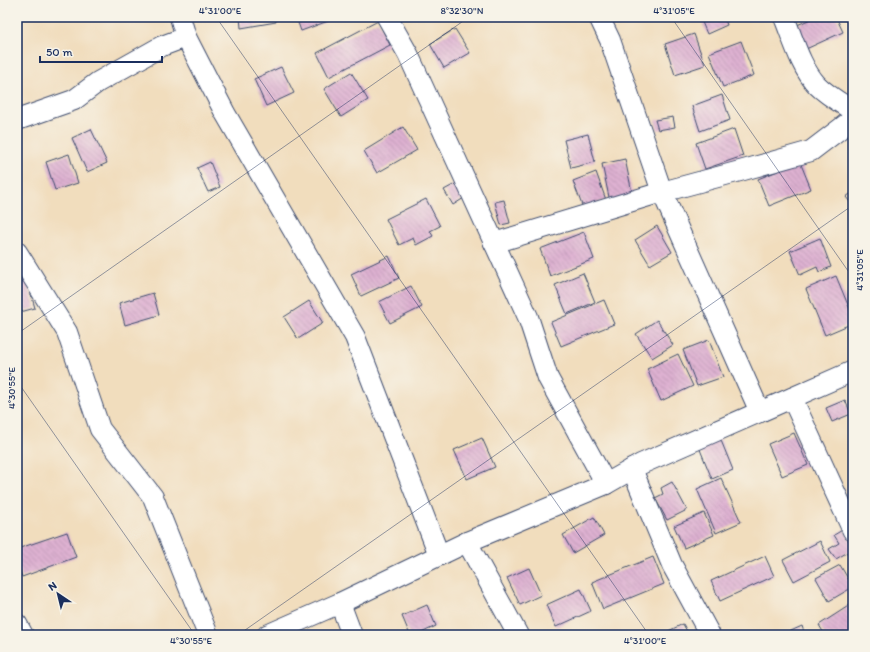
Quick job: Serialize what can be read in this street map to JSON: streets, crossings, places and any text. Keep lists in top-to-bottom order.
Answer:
{
  "scale_bar": "50 m",
  "north": "top left",
  "coordinates": [
    "4°31'00\"E",
    "8°32'30\"N",
    "4°31'05\"E",
    "4°30'55\"E"
  ]
}
